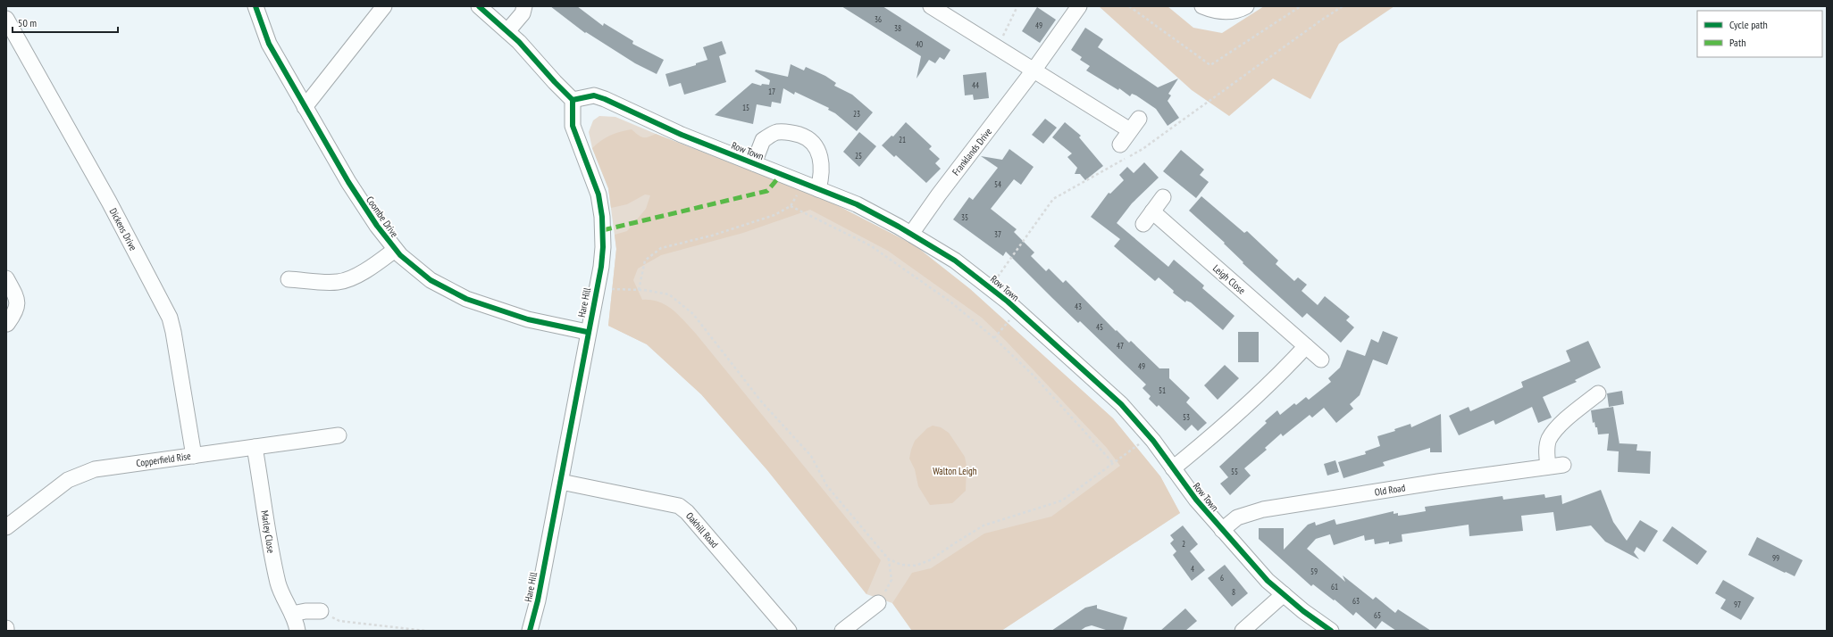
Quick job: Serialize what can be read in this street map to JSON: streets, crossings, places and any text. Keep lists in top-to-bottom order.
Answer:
{
  "streets": {
    "street": [
      "Row Town",
      "Franklands Drive",
      "Coombe Drive",
      "Dickens Drive",
      "Leigh Close",
      "Hare Hill",
      "Copperfield Rise",
      "Old Road",
      "Oakhill Road",
      "Marley Close"
    ]
  },
  "crossings": [
    ["Row Town", "Franklands Drive"],
    ["Row Town", "Hare Hill"],
    ["Row Town", "Old Road"],
    ["Coombe Drive", "Hare Hill"],
    ["Dickens Drive", "Copperfield Rise"],
    ["Hare Hill", "Oakhill Road"],
    ["Copperfield Rise", "Marley Close"]
  ],
  "parks": ["Walton Leigh"],
  "house_numbers": [
    "36",
    "49",
    "38",
    "40",
    "44",
    "17",
    "15",
    "23",
    "21",
    "25",
    "54",
    "35",
    "37",
    "43",
    "45",
    "47",
    "49",
    "51",
    "53",
    "55",
    "2",
    "99",
    "4",
    "59",
    "6",
    "61",
    "8",
    "63",
    "97",
    "65"
  ],
  "legend": ["Cycle path", "Path"],
  "scale_bar": "50 m"
}
